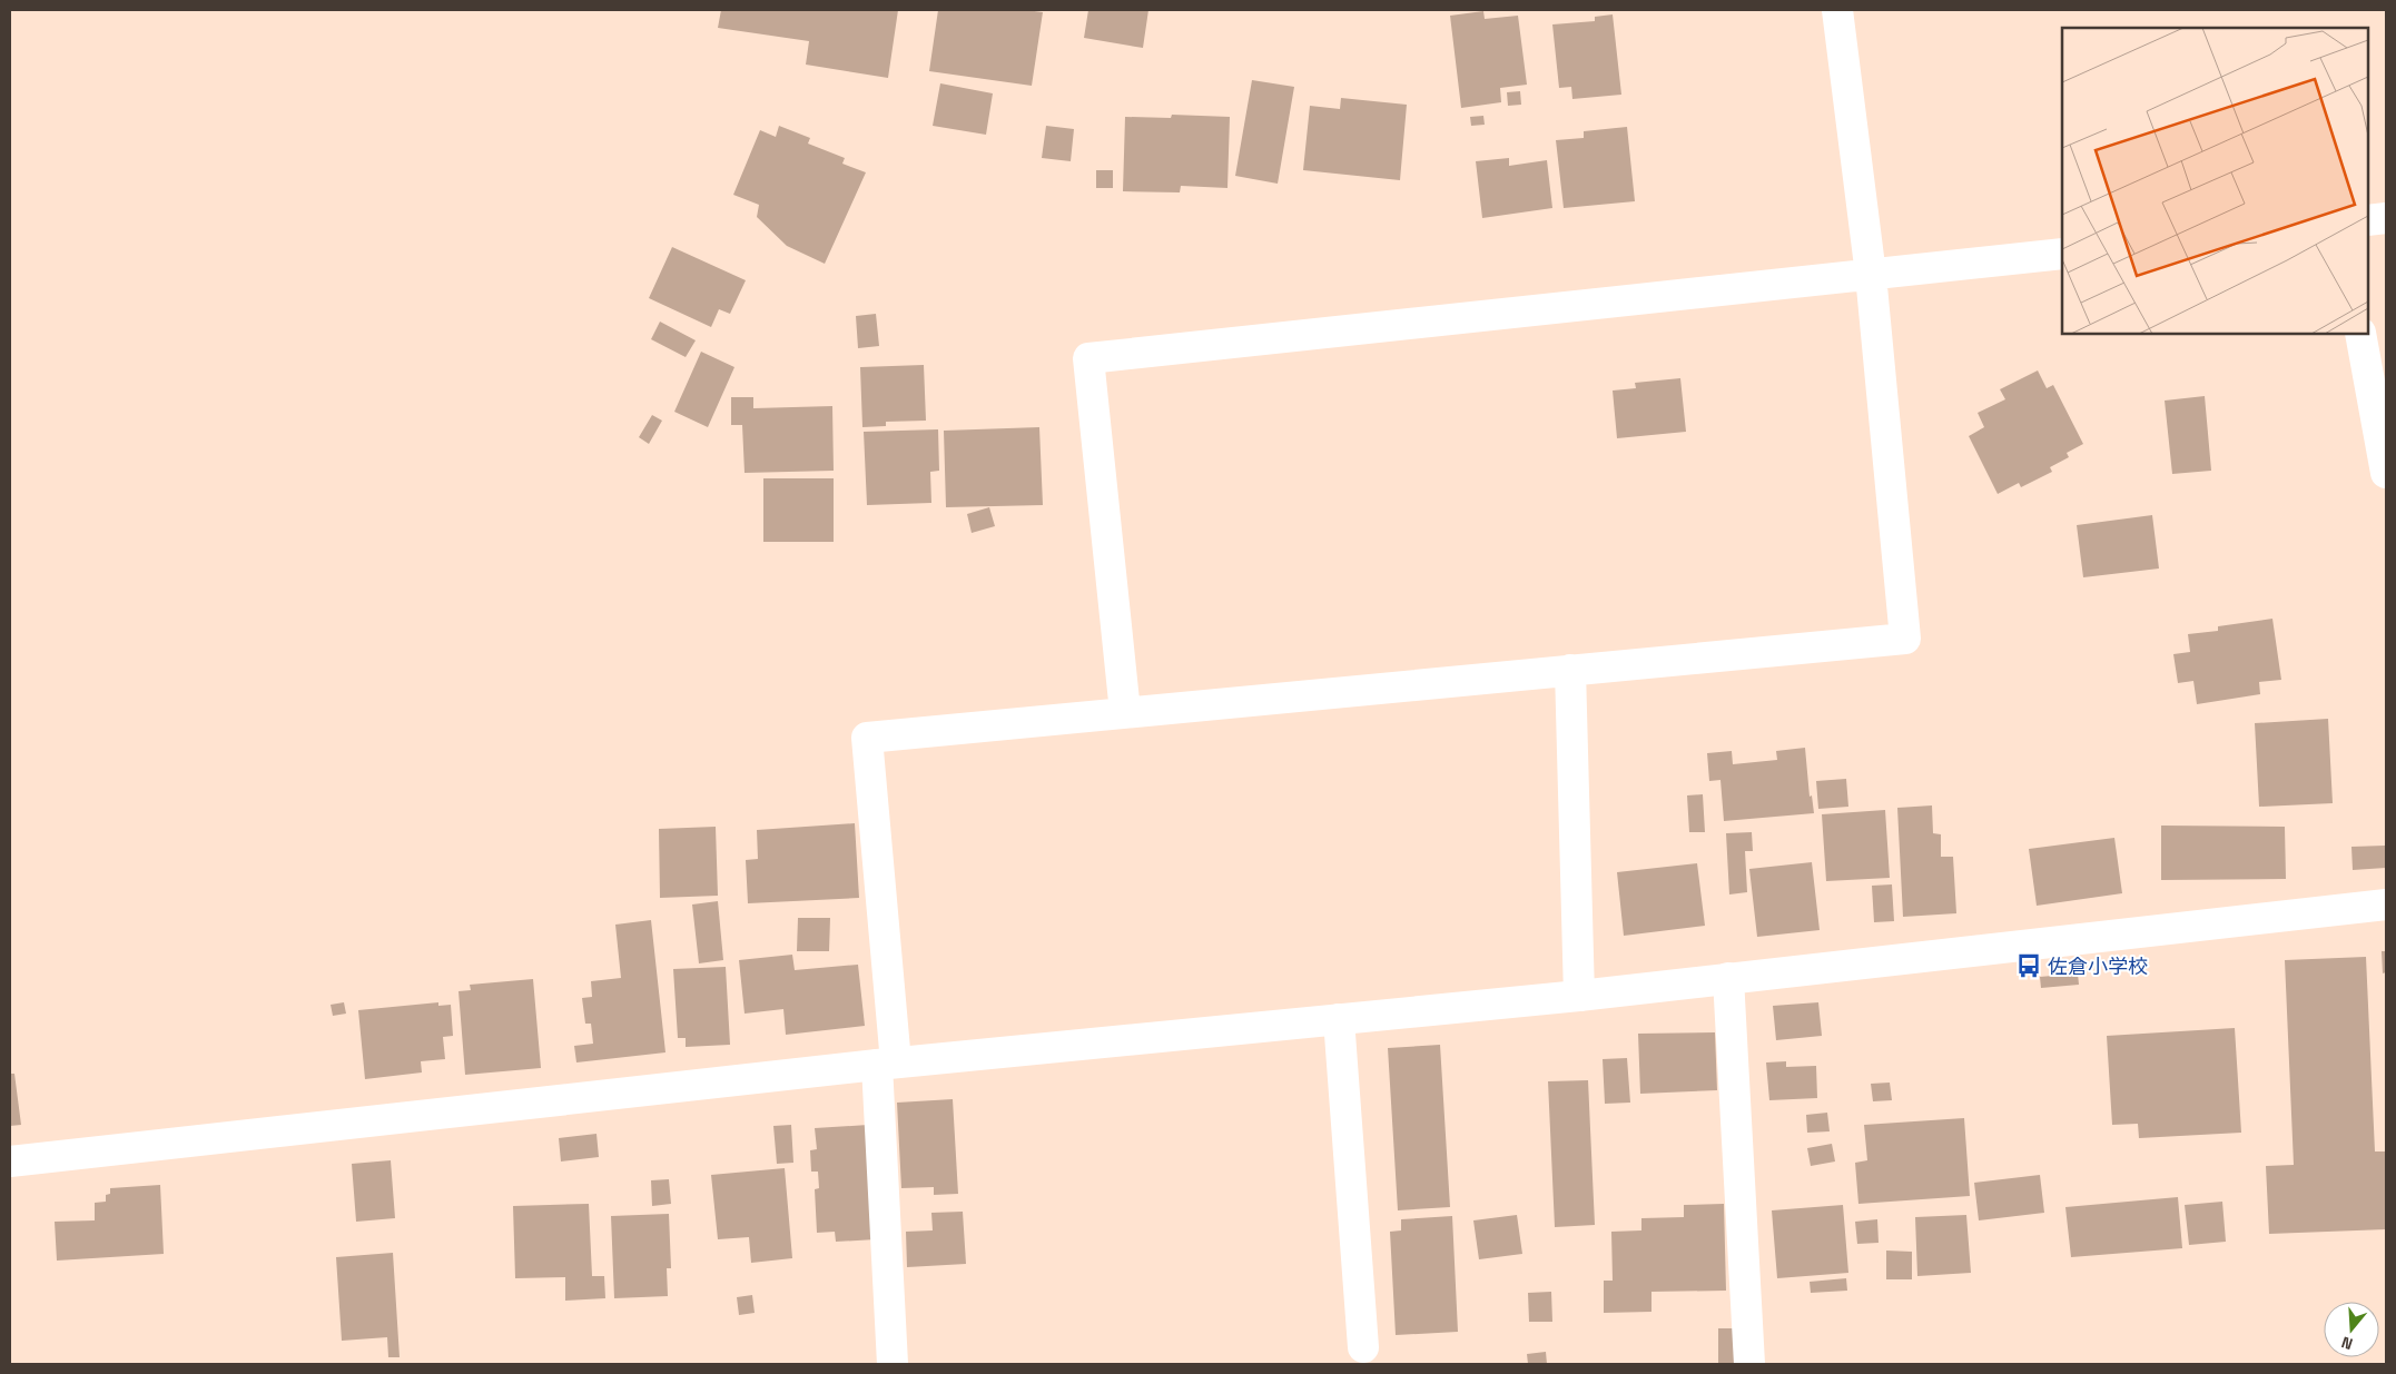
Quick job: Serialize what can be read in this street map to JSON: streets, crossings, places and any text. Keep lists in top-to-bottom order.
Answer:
{
  "places": {
    "bus stop": ["佐倉小学校"]
  },
  "north": "bottom"
}
